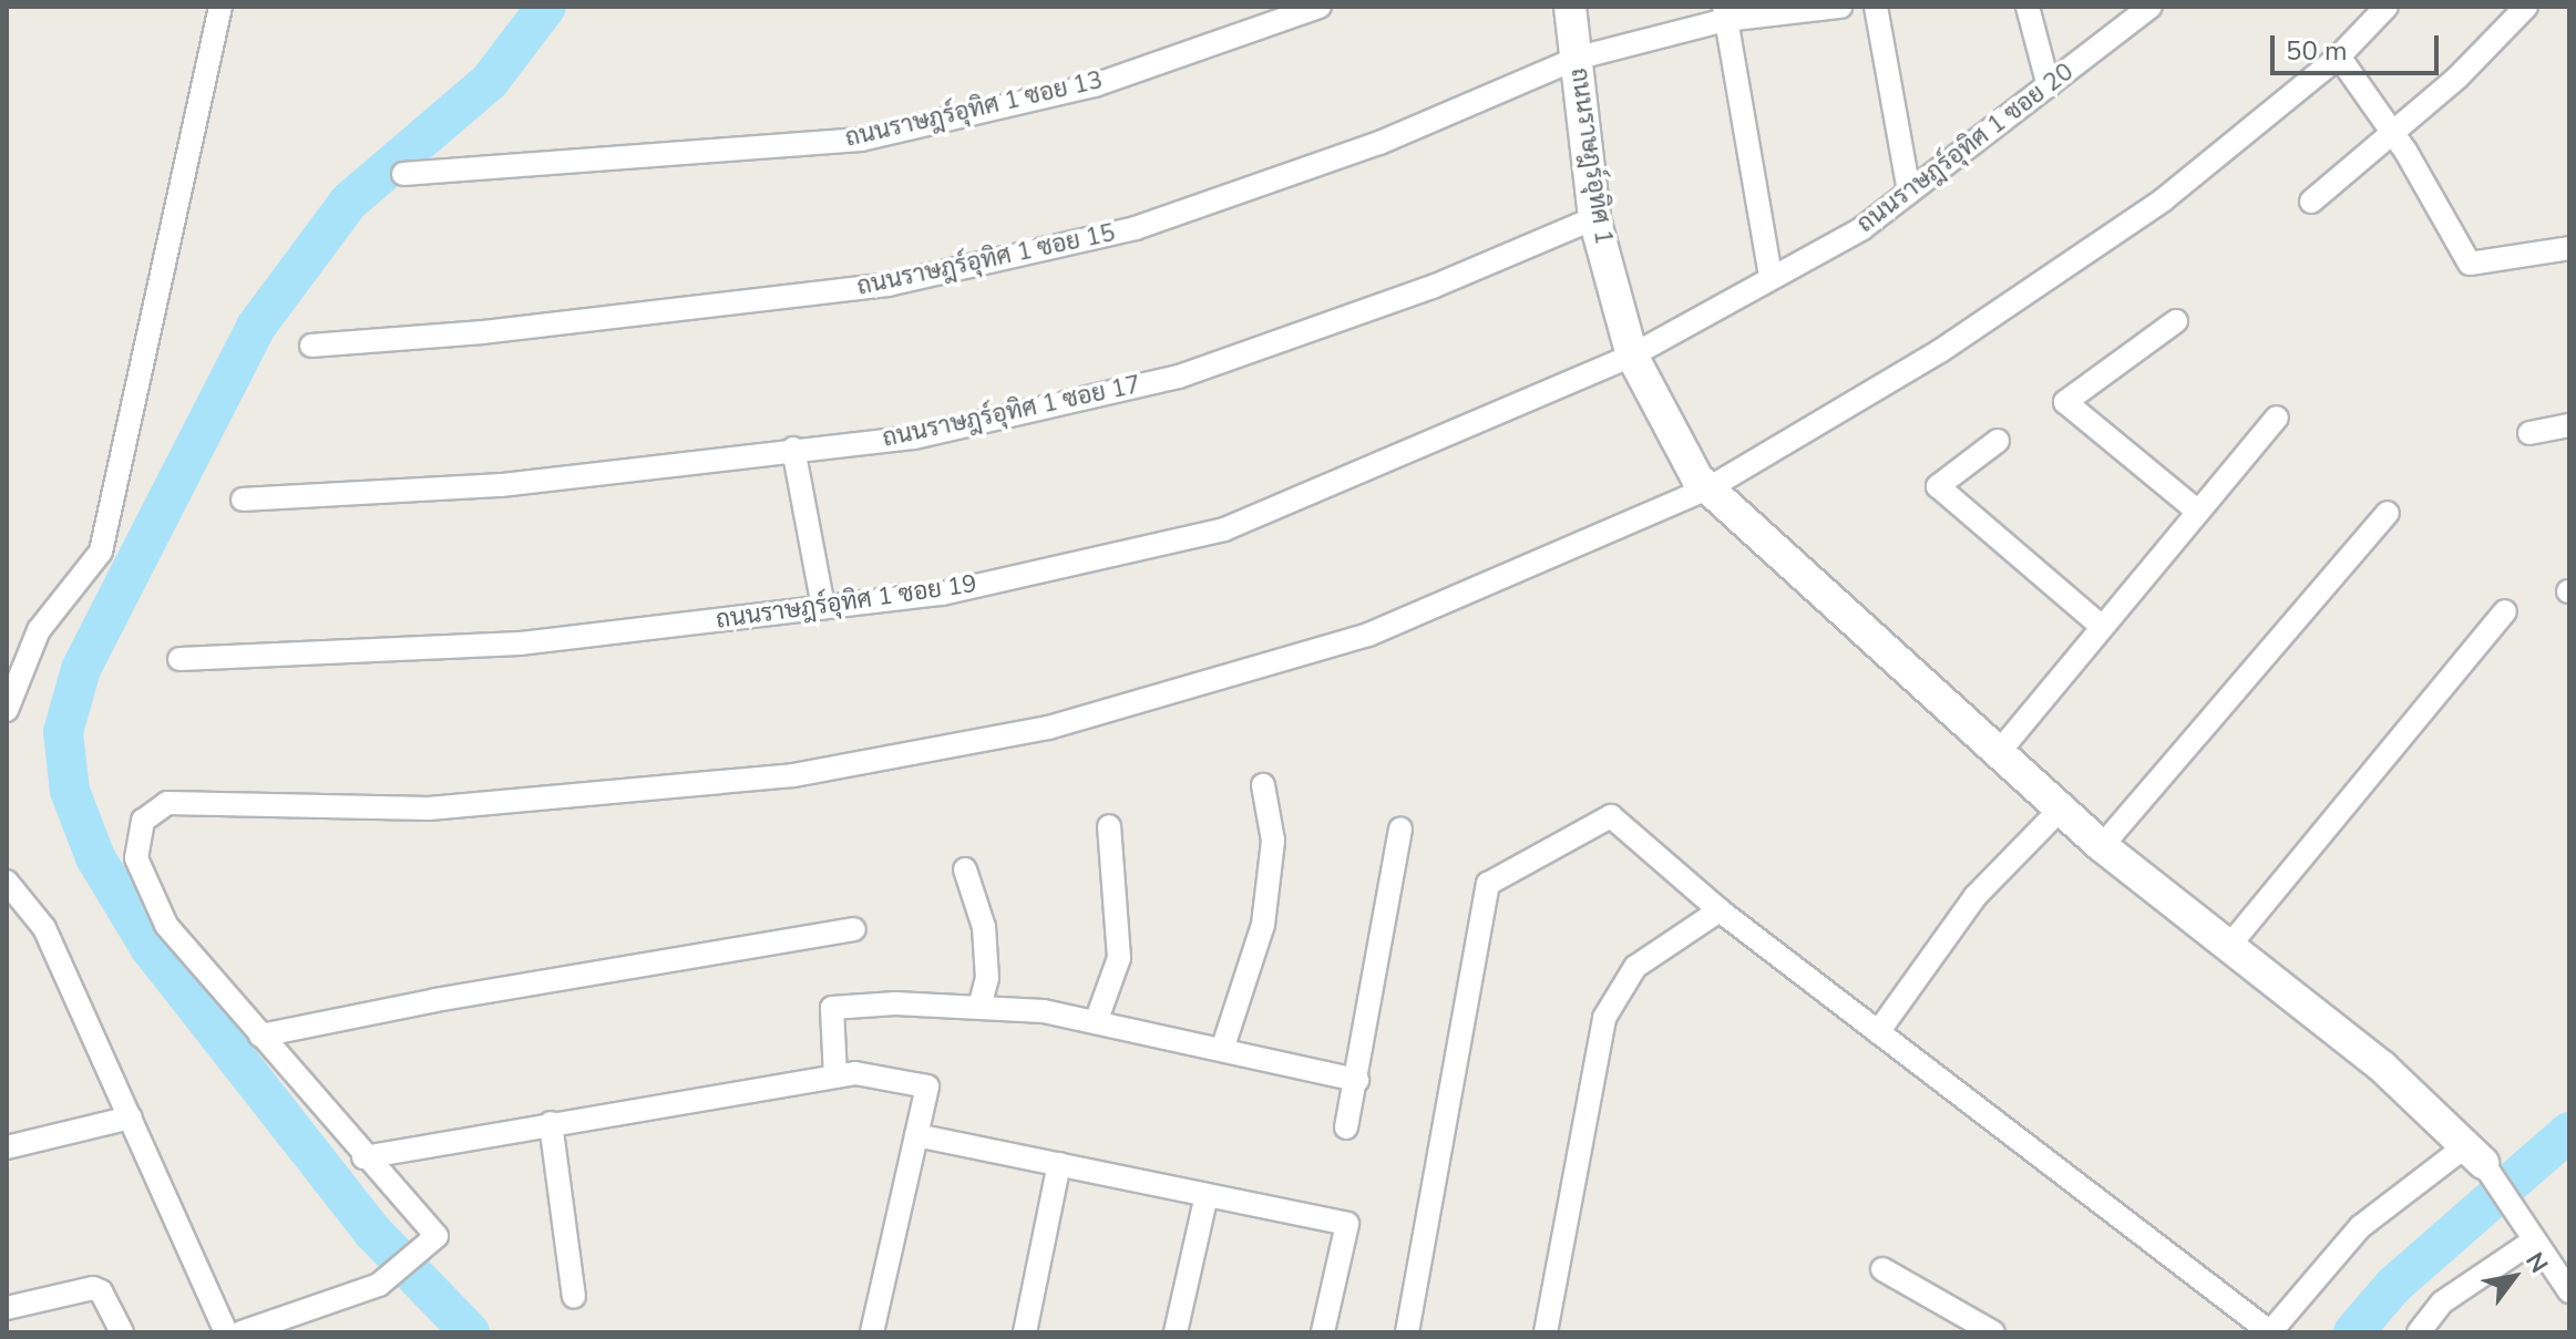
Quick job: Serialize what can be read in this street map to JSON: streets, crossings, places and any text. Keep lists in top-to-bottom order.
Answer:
{
  "streets": {
    "street": [
      "ถนนราษฎร์อุทิศ 1 ซอย 13",
      "ถนนราษฎร์อุทิศ 1 ซอย 20",
      "ถนนราษฎร์อุทิศ 1",
      "ถนนราษฎร์อุทิศ 1 ซอย 15",
      "ถนนราษฎร์อุทิศ 1 ซอย 17",
      "ถนนราษฎร์อุทิศ 1 ซอย 19"
    ]
  },
  "crossings": [
    ["ถนนราษฎร์อุทิศ 1 ซอย 20", "ถนนราษฎร์อุทิศ 1"],
    ["ถนนราษฎร์อุทิศ 1 ซอย 20", "ถนนราษฎร์อุทิศ 1 ซอย 19"],
    ["ถนนราษฎร์อุทิศ 1", "ถนนราษฎร์อุทิศ 1 ซอย 15"],
    ["ถนนราษฎร์อุทิศ 1", "ถนนราษฎร์อุทิศ 1 ซอย 17"],
    ["ถนนราษฎร์อุทิศ 1", "ถนนราษฎร์อุทิศ 1 ซอย 19"]
  ],
  "scale_bar": "50 m",
  "north": "top right"
}
